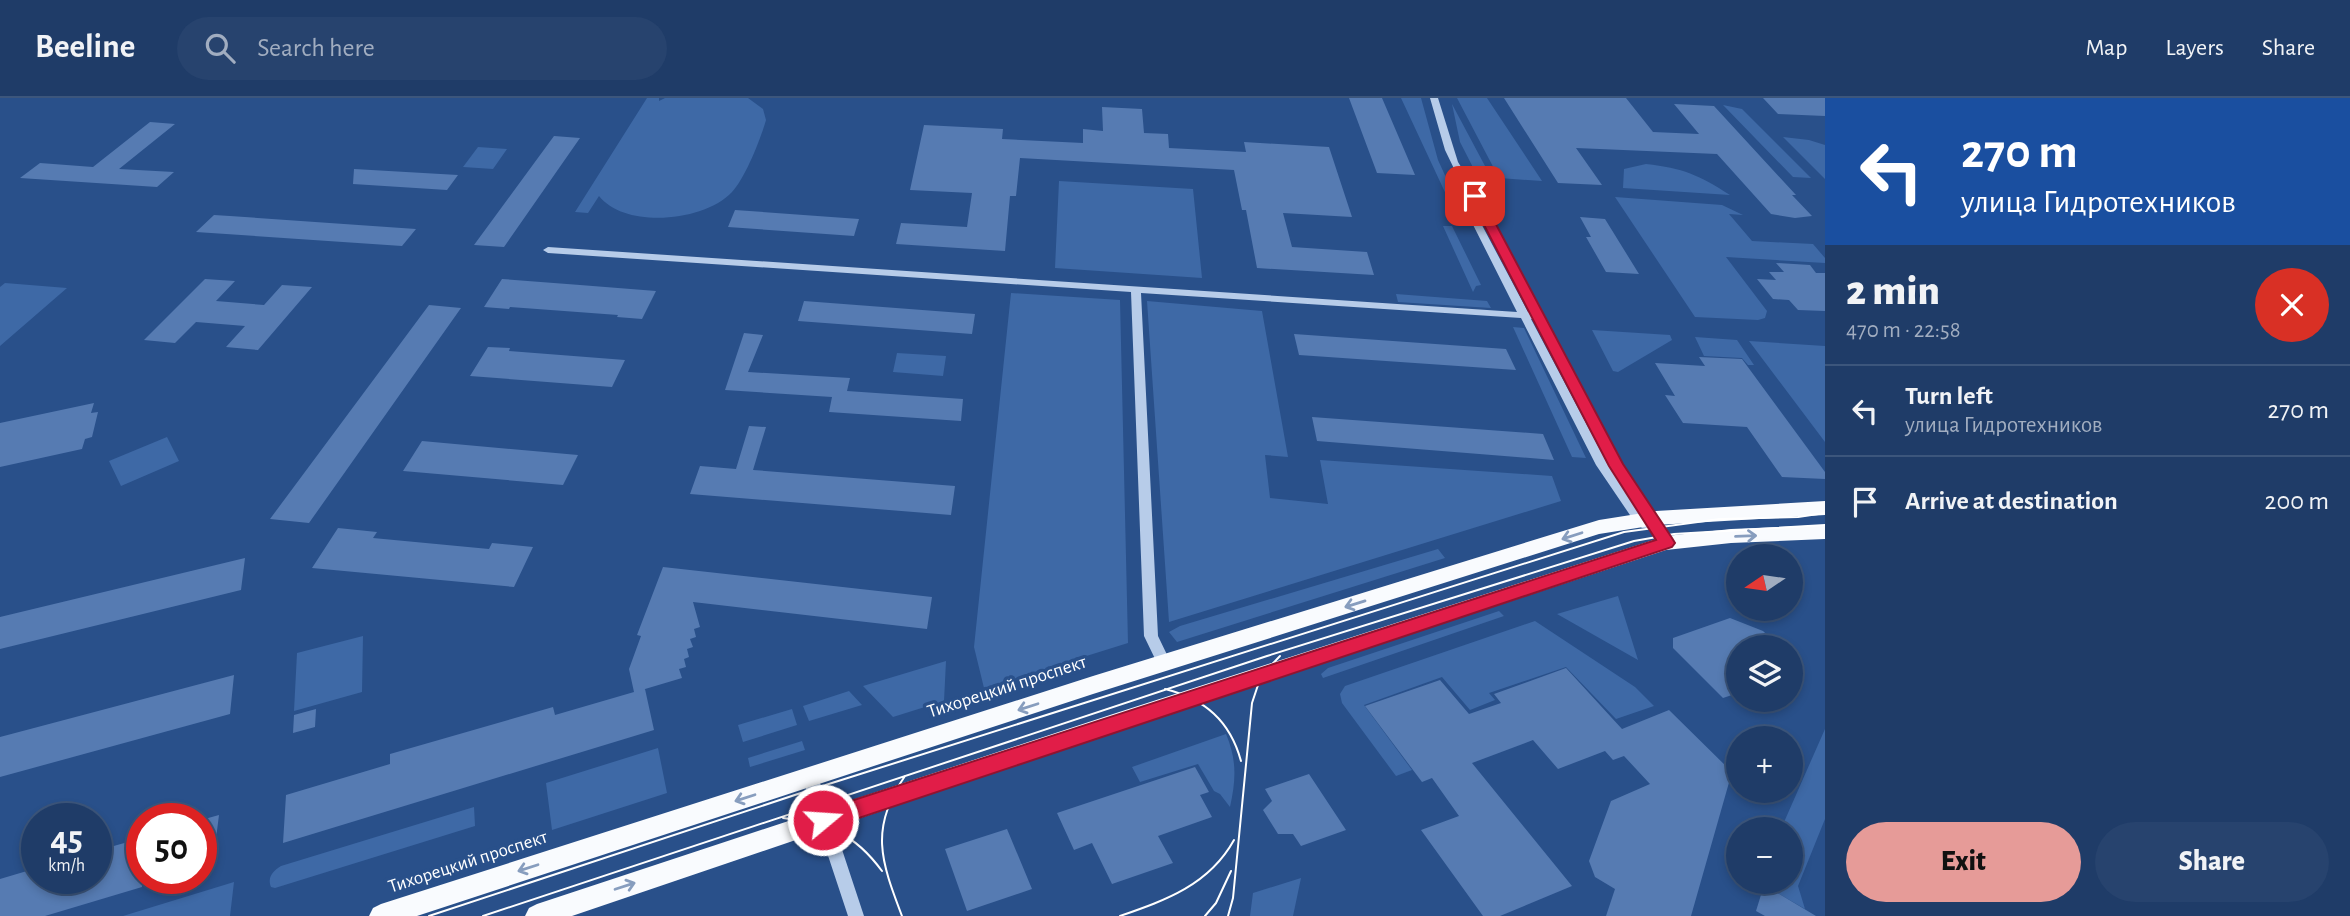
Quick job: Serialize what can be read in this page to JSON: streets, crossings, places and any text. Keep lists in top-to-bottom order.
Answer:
{
  "streets": {
    "main road": ["Тихорецкий проспект"]
  },
  "north": "left",
  "page": {
    "header": "Beeline",
    "search": "Search here",
    "nav": ["Map", "Layers", "Share"],
    "turn": ["270 m", "улица Гидротехников"],
    "heading": ["2 min", "470 m · 22:58"],
    "list": [
      {
        "name": "Turn left",
        "note": "улица Гидротехников",
        "value": "270 m"
      },
      {
        "name": "Arrive at destination",
        "value": "200 m"
      }
    ],
    "map_buttons": ["+", "−"],
    "speed": "45 km/h",
    "limit": "50",
    "buttons": ["Exit", "Share"]
  }
}
